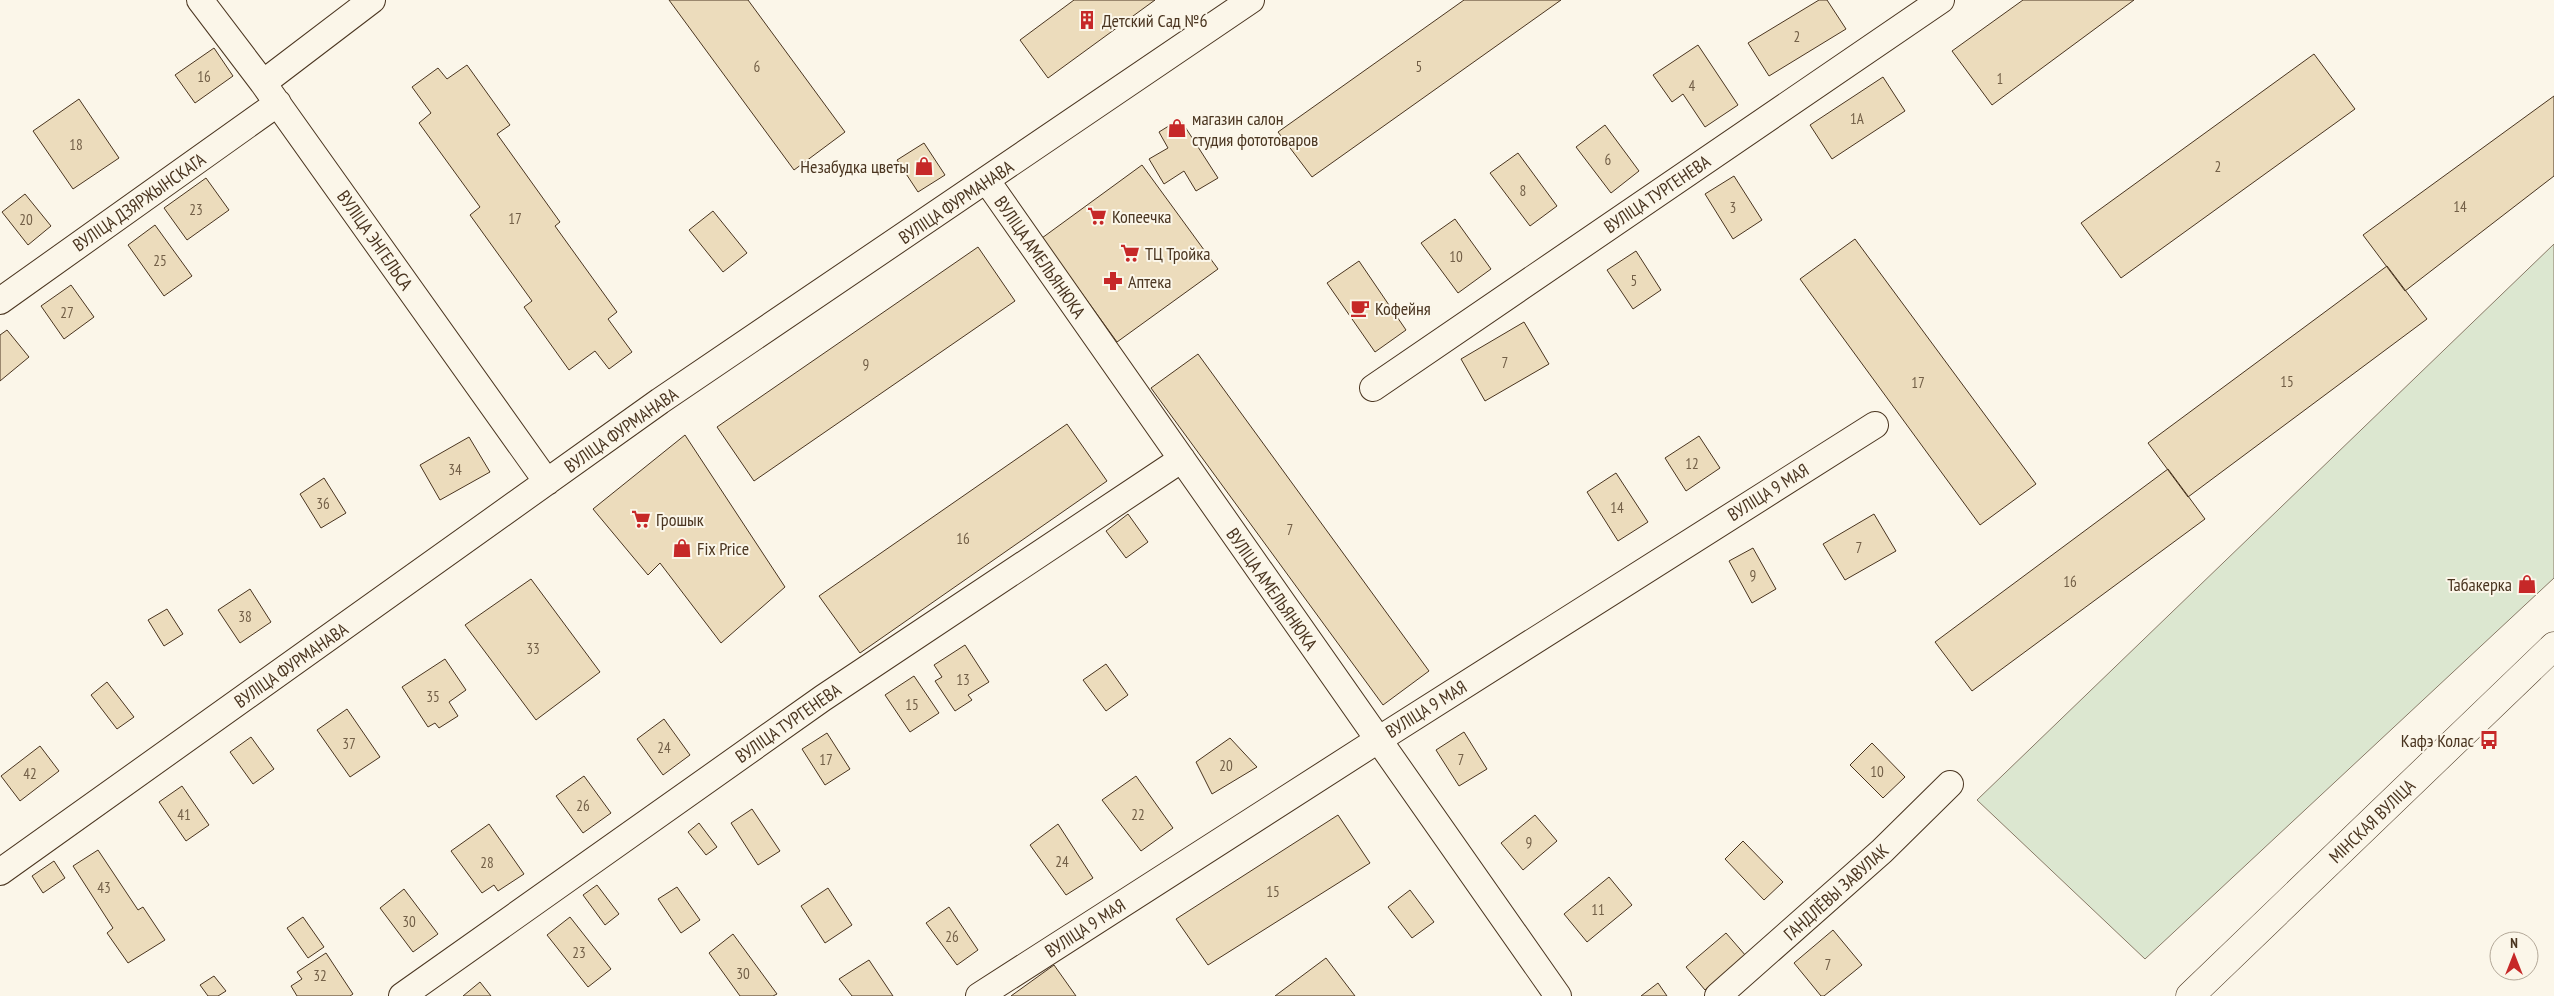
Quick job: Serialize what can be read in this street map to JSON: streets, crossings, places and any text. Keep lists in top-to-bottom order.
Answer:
{
  "streets": {
    "main road": ["МІНСКАЯ ВУЛІЦА"],
    "street": [
      "ВУЛІЦА ТУРГЕНЕВА",
      "ВУЛІЦА ДЗЯРЖЫНСКАГА",
      "ВУЛІЦА ФУРМАНАВА",
      "ВУЛІЦА ЭНГЕЛЬСА",
      "ВУЛІЦА АМЕЛЬЯНЮКА",
      "ВУЛІЦА 9 МАЯ",
      "ГАНДЛЁВЫ ЗАВУЛАК"
    ]
  },
  "crossings": [
    ["ВУЛІЦА ТУРГЕНЕВА", "ВУЛІЦА АМЕЛЬЯНЮКА"],
    ["ВУЛІЦА ДЗЯРЖЫНСКАГА", "ВУЛІЦА ЭНГЕЛЬСА"],
    ["ВУЛІЦА ФУРМАНАВА", "ВУЛІЦА ЭНГЕЛЬСА"],
    ["ВУЛІЦА ФУРМАНАВА", "ВУЛІЦА АМЕЛЬЯНЮКА"],
    ["ВУЛІЦА АМЕЛЬЯНЮКА", "ВУЛІЦА 9 МАЯ"]
  ],
  "places": {
    "building": ["Детский Сад №6"],
    "shop": [
      "магазин салон студия фототоваров",
      "Незабудка цветы",
      "Fix Price",
      "Табакерка"
    ],
    "supermarket": ["Копеечка", "ТЦ Тройка", "Грошык"],
    "pharmacy": ["Аптека"],
    "cafe": ["Кофейня"],
    "bus stop": ["Кафэ Колас"]
  },
  "house_numbers": [
    "2",
    "6",
    "5",
    "16",
    "1",
    "4",
    "1А",
    "18",
    "6",
    "2",
    "8",
    "14",
    "3",
    "23",
    "17",
    "20",
    "10",
    "25",
    "5",
    "27",
    "7",
    "9",
    "15",
    "17",
    "12",
    "34",
    "36",
    "14",
    "7",
    "16",
    "7",
    "9",
    "16",
    "38",
    "33",
    "13",
    "35",
    "15",
    "37",
    "24",
    "17",
    "7",
    "20",
    "10",
    "42",
    "26",
    "41",
    "22",
    "9",
    "24",
    "28",
    "43",
    "15",
    "11",
    "30",
    "26",
    "23",
    "7",
    "30",
    "32"
  ],
  "north": "top"
}
